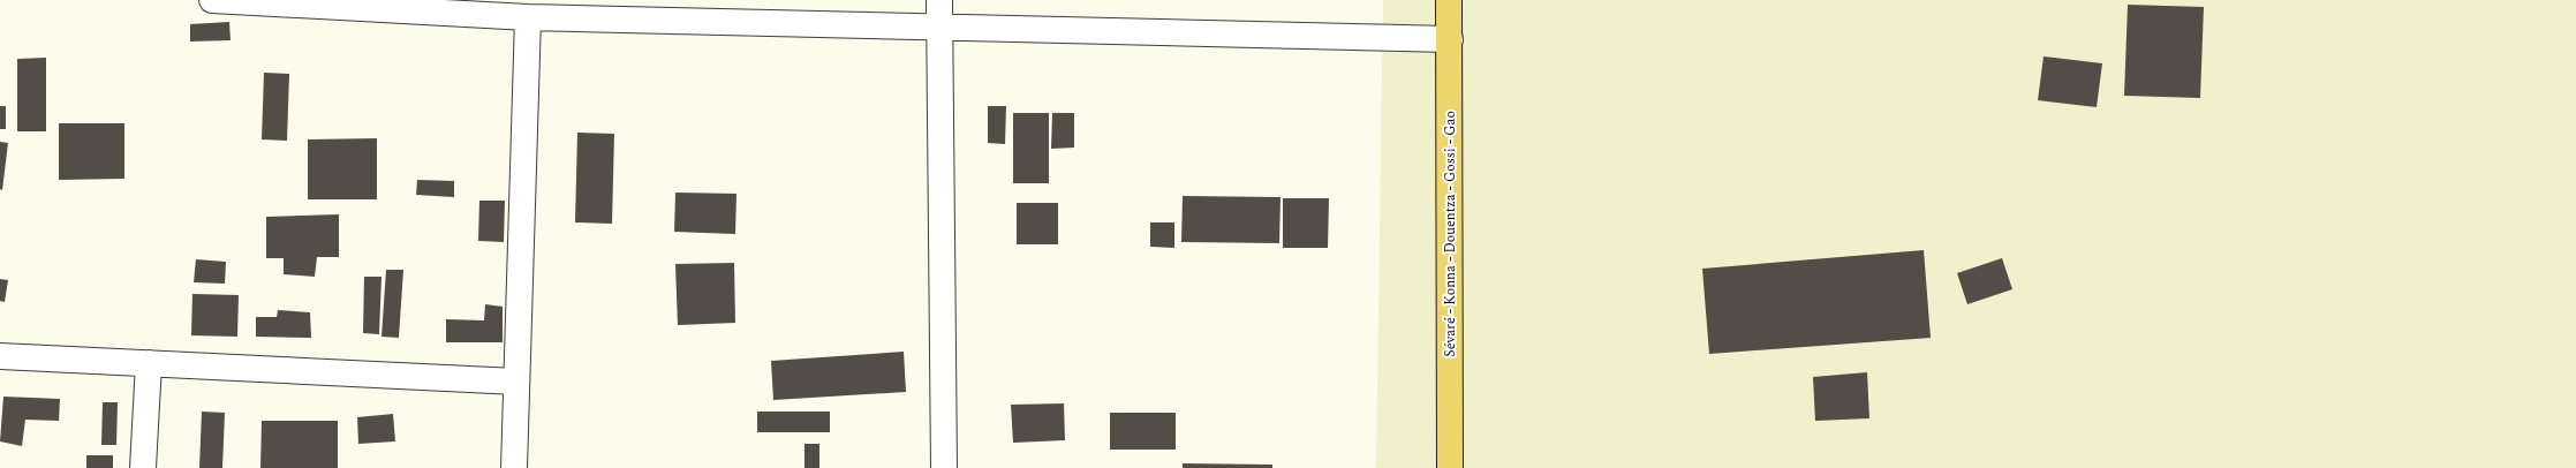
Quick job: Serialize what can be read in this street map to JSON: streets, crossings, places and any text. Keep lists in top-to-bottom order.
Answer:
{
  "streets": {
    "main road": ["Sévaré - Konna - Douentza - Gossi - Gao"]
  }
}
